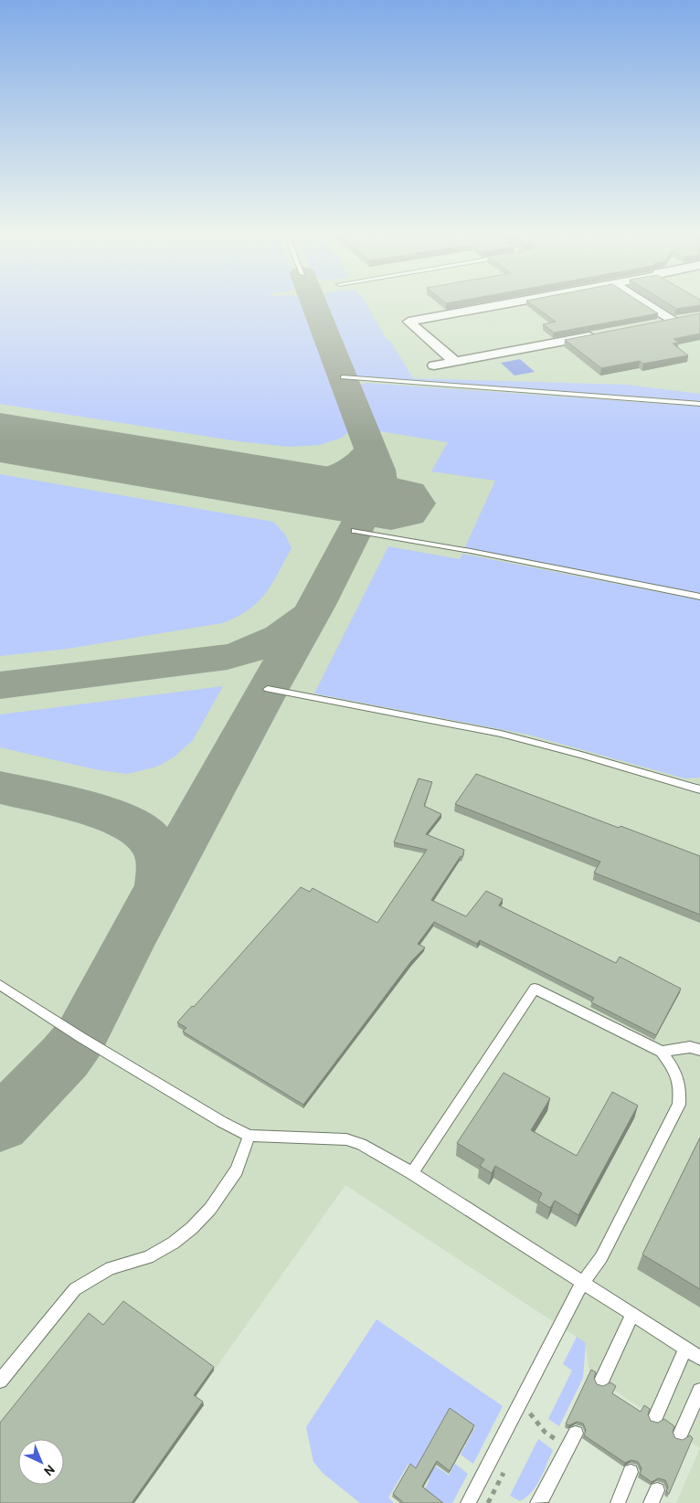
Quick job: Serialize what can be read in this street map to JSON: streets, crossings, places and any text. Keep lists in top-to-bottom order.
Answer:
{
  "north": "bottom right"
}
